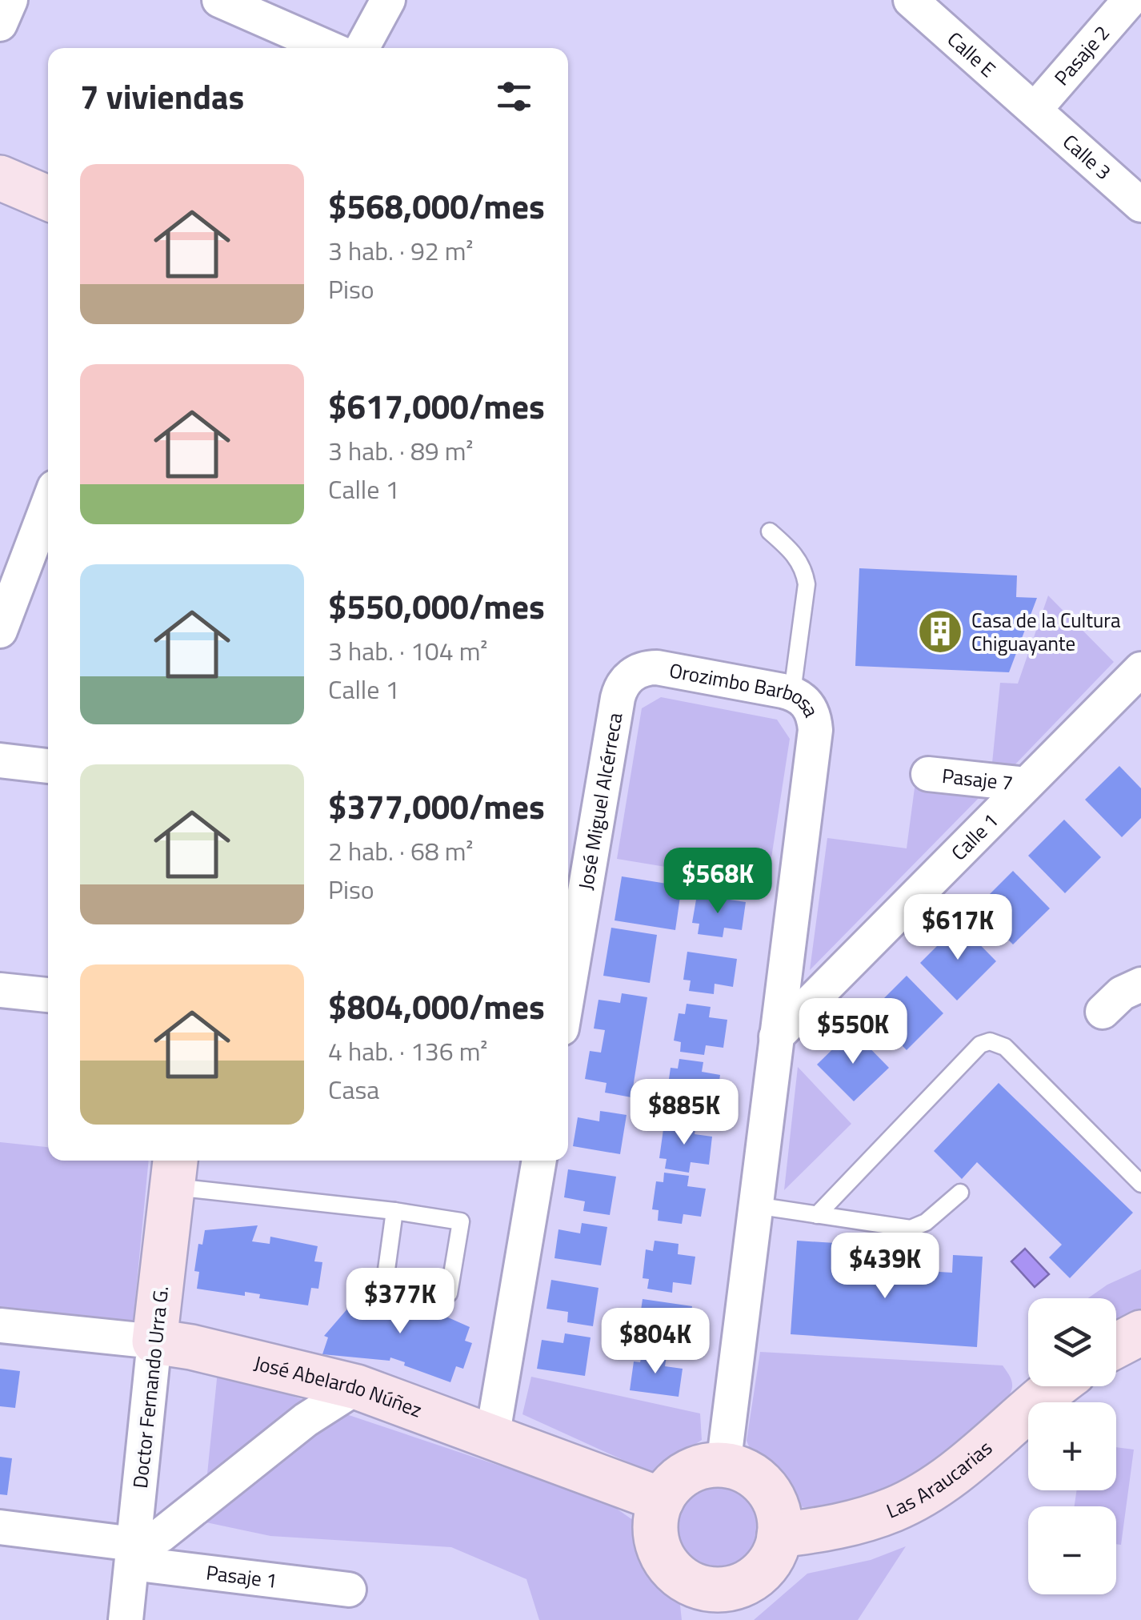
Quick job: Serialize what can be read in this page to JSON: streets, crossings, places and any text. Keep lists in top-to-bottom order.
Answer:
{
  "streets": {
    "street": [
      "Calle E",
      "Pasaje 2",
      "Calle 3",
      "Orozimbo Barbosa",
      "Pasaje 7",
      "José Miguel Alcérreca",
      "Calle 1",
      "Doctor Fernando Urra G.",
      "José Abelardo Núñez",
      "Las Araucarias",
      "Pasaje 1"
    ]
  },
  "crossings": [
    ["Calle E", "Pasaje 2"],
    ["Calle E", "Calle 3"],
    ["Pasaje 2", "Calle 3"],
    ["Orozimbo Barbosa", "José Miguel Alcérreca"],
    ["Orozimbo Barbosa", "Calle 1"],
    ["Orozimbo Barbosa", "José Abelardo Núñez"],
    ["Orozimbo Barbosa", "Las Araucarias"],
    ["Pasaje 7", "Calle 1"],
    ["Doctor Fernando Urra G.", "José Abelardo Núñez"],
    ["Doctor Fernando Urra G.", "Pasaje 1"],
    ["José Abelardo Núñez", "Las Araucarias"]
  ],
  "places": {
    "building": ["Casa de la Cultura Chiguayante"]
  },
  "page": {
    "heading": "7 viviendas",
    "list": [
      {
        "name": "$568,000/mes",
        "note": "3 hab. · 92 m² · Piso"
      },
      {
        "name": "$617,000/mes",
        "note": "3 hab. · 89 m² · Calle 1"
      },
      {
        "name": "$550,000/mes",
        "note": "3 hab. · 104 m² · Calle 1"
      },
      {
        "name": "$377,000/mes",
        "note": "2 hab. · 68 m² · Piso"
      },
      {
        "name": "$804,000/mes",
        "note": "4 hab. · 136 m² · Casa"
      }
    ],
    "price": [
      "$568K",
      "$617K",
      "$550K",
      "$885K",
      "$439K",
      "$377K",
      "$804K"
    ],
    "map_buttons": ["+", "−"]
  }
}
